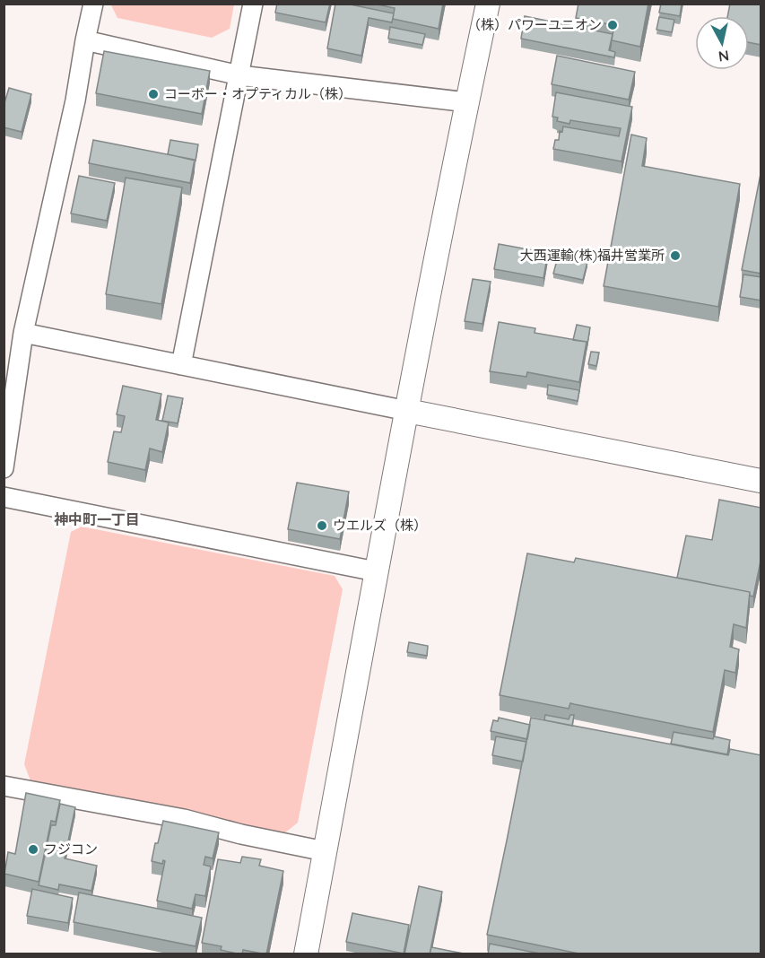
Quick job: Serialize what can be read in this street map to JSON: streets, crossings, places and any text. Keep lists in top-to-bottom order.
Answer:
{
  "districts": ["神中町一丁目"],
  "places": [
    "（株）パワーユニオン",
    "コーボー・オプティカル（株）",
    "大西運輸(株)福井営業所",
    "ウエルズ（株）",
    "フジコン"
  ],
  "north": "bottom"
}
